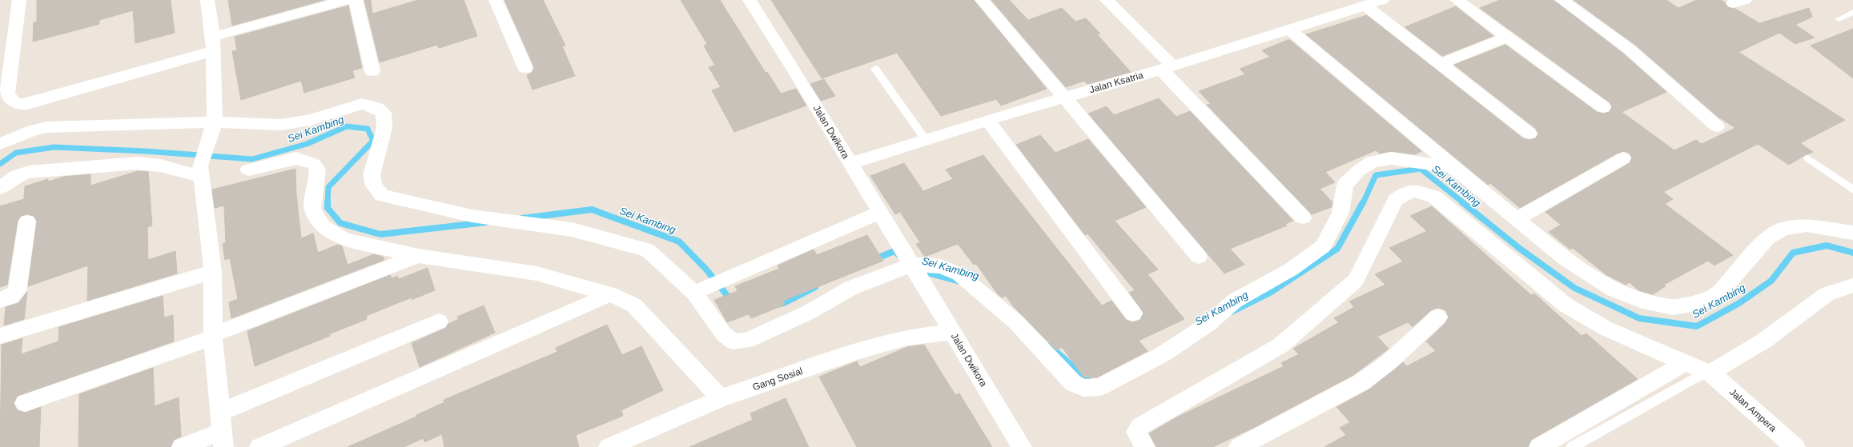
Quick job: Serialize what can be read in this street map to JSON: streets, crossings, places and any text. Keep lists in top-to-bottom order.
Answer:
{
  "streets": {
    "street": [
      "Jalan Ksatria",
      "Jalan Dwikora",
      "Gang Sosial",
      "Jalan Ampera"
    ]
  },
  "crossings": [
    ["Jalan Ksatria", "Jalan Dwikora"],
    ["Jalan Dwikora", "Gang Sosial"]
  ],
  "water": ["Sei Kambing"]
}
